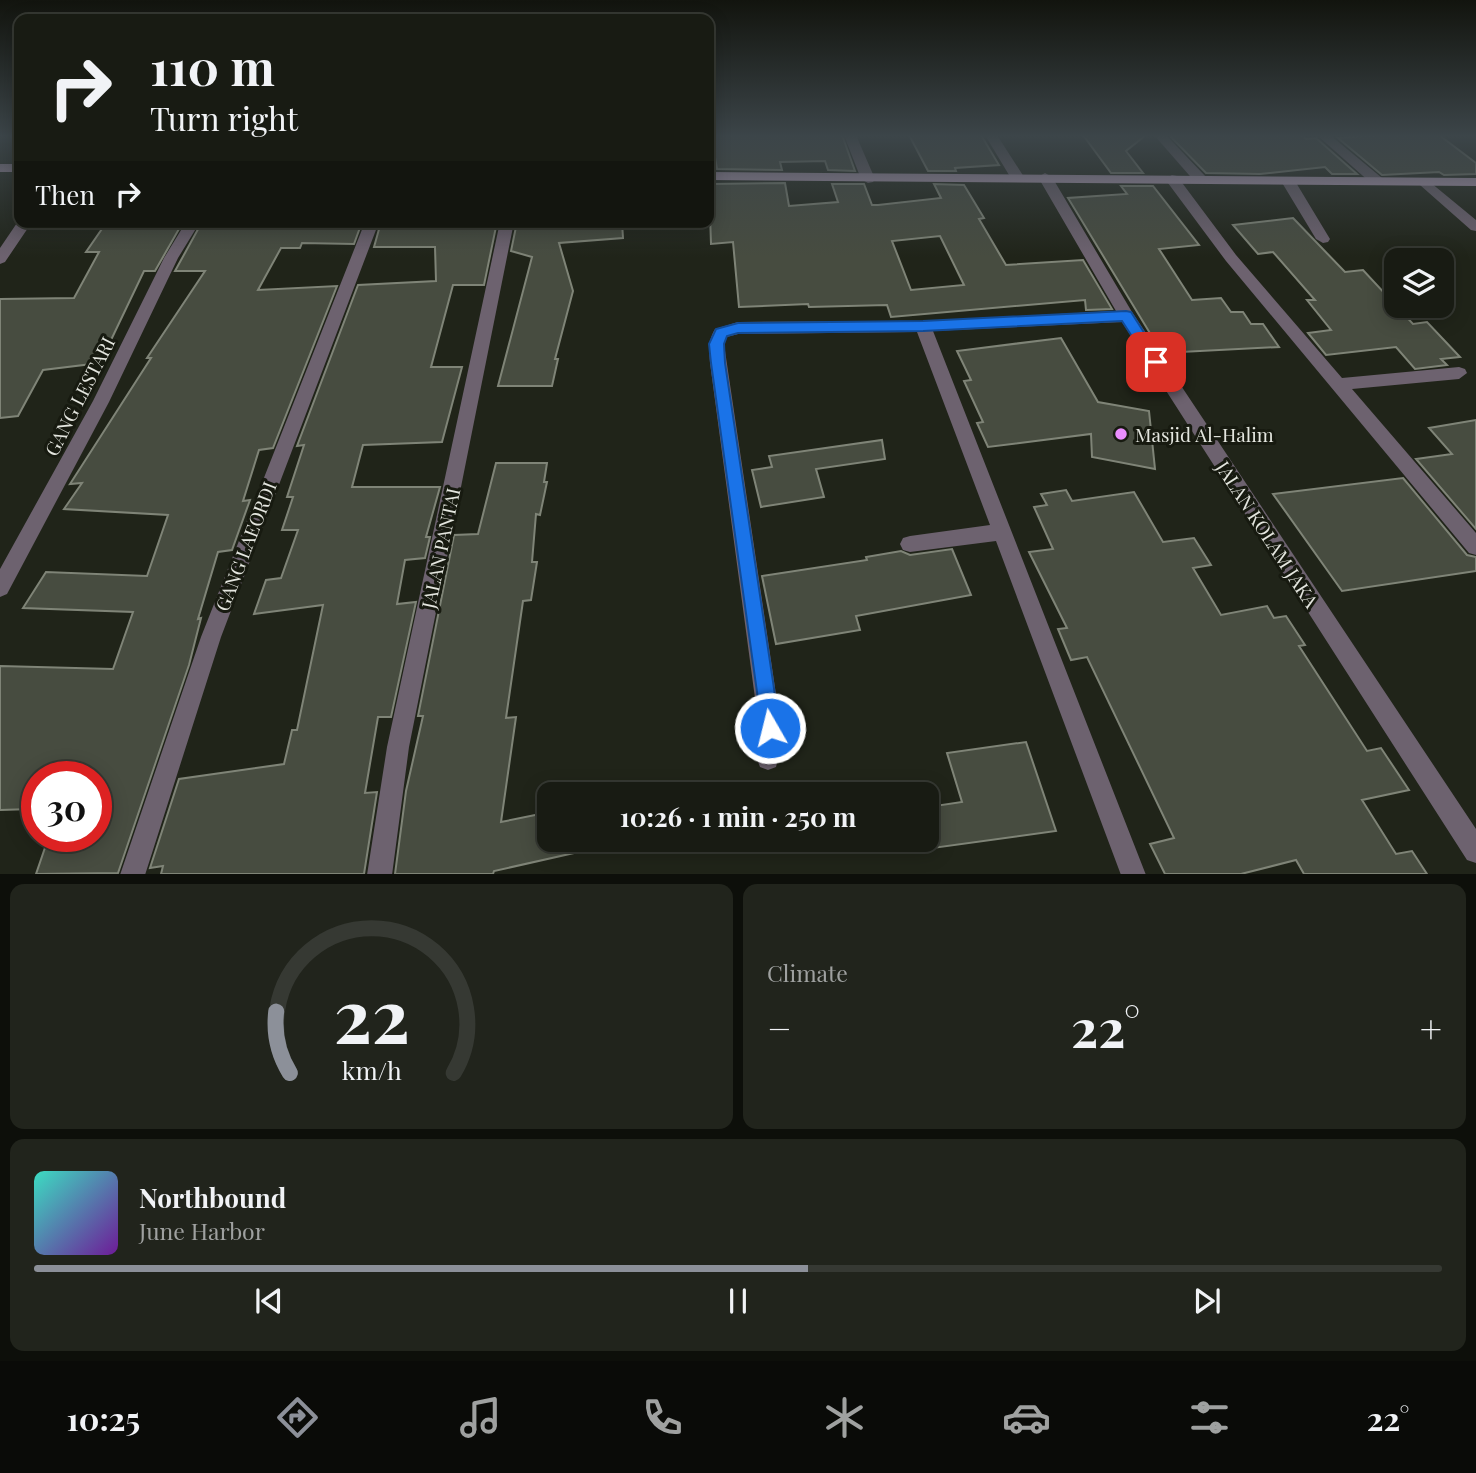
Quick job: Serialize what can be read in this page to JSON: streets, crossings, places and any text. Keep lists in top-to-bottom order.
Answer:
{
  "streets": {
    "street": [
      "GANG LESTARI",
      "JALAN KOLAM JAKA",
      "GANG LAEORDI",
      "JALAN PANTAI"
    ]
  },
  "places": ["Masjid Al-Halim"],
  "page": {
    "turn": ["110 m", "Turn right"],
    "then": "Then",
    "limit": "30",
    "trip": "10:26 · 1 min · 250 m",
    "tile": "Climate",
    "heat": ["−", "22°", "+"],
    "song": ["Northbound", "June Harbor"],
    "tabs": ["10:25", "22°"],
    "gauge": ["22", "km/h"]
  }
}
